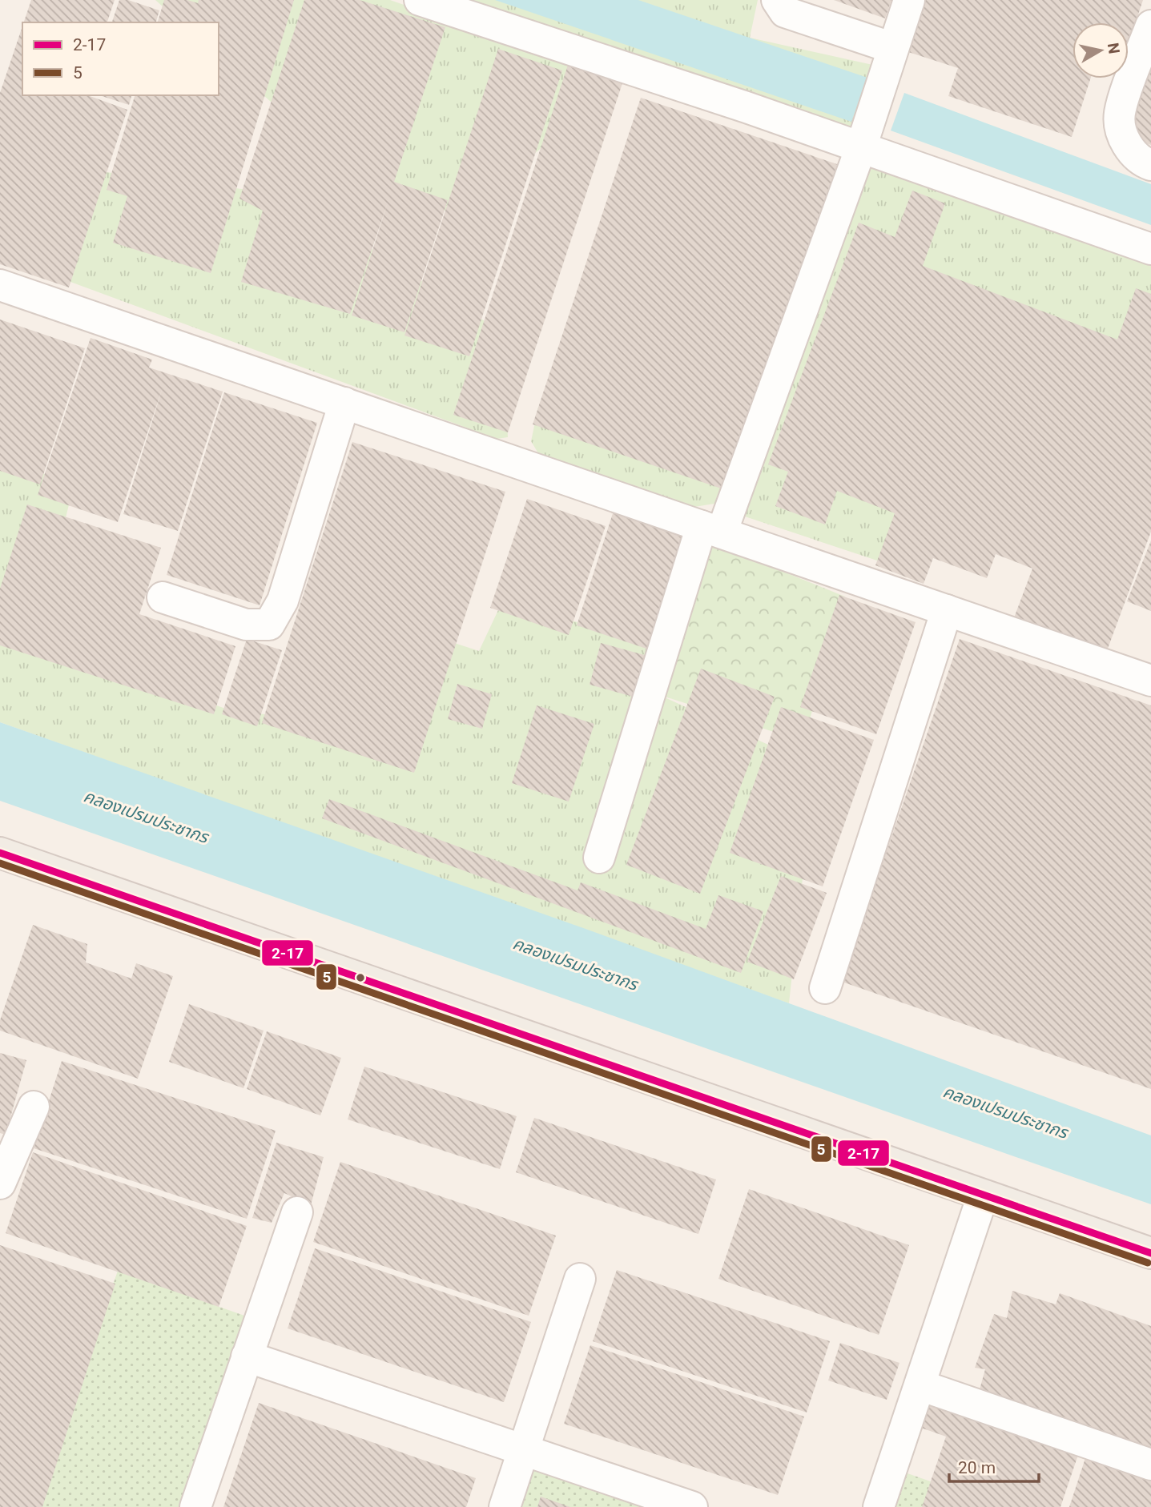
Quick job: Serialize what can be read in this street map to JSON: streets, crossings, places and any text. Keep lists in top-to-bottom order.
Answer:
{
  "water": ["คลองเปรมประชากร"],
  "lines": ["transit line 2-17", "transit line 5"],
  "legend": ["2-17", "5"],
  "scale_bar": "20 m",
  "north": "right"
}
